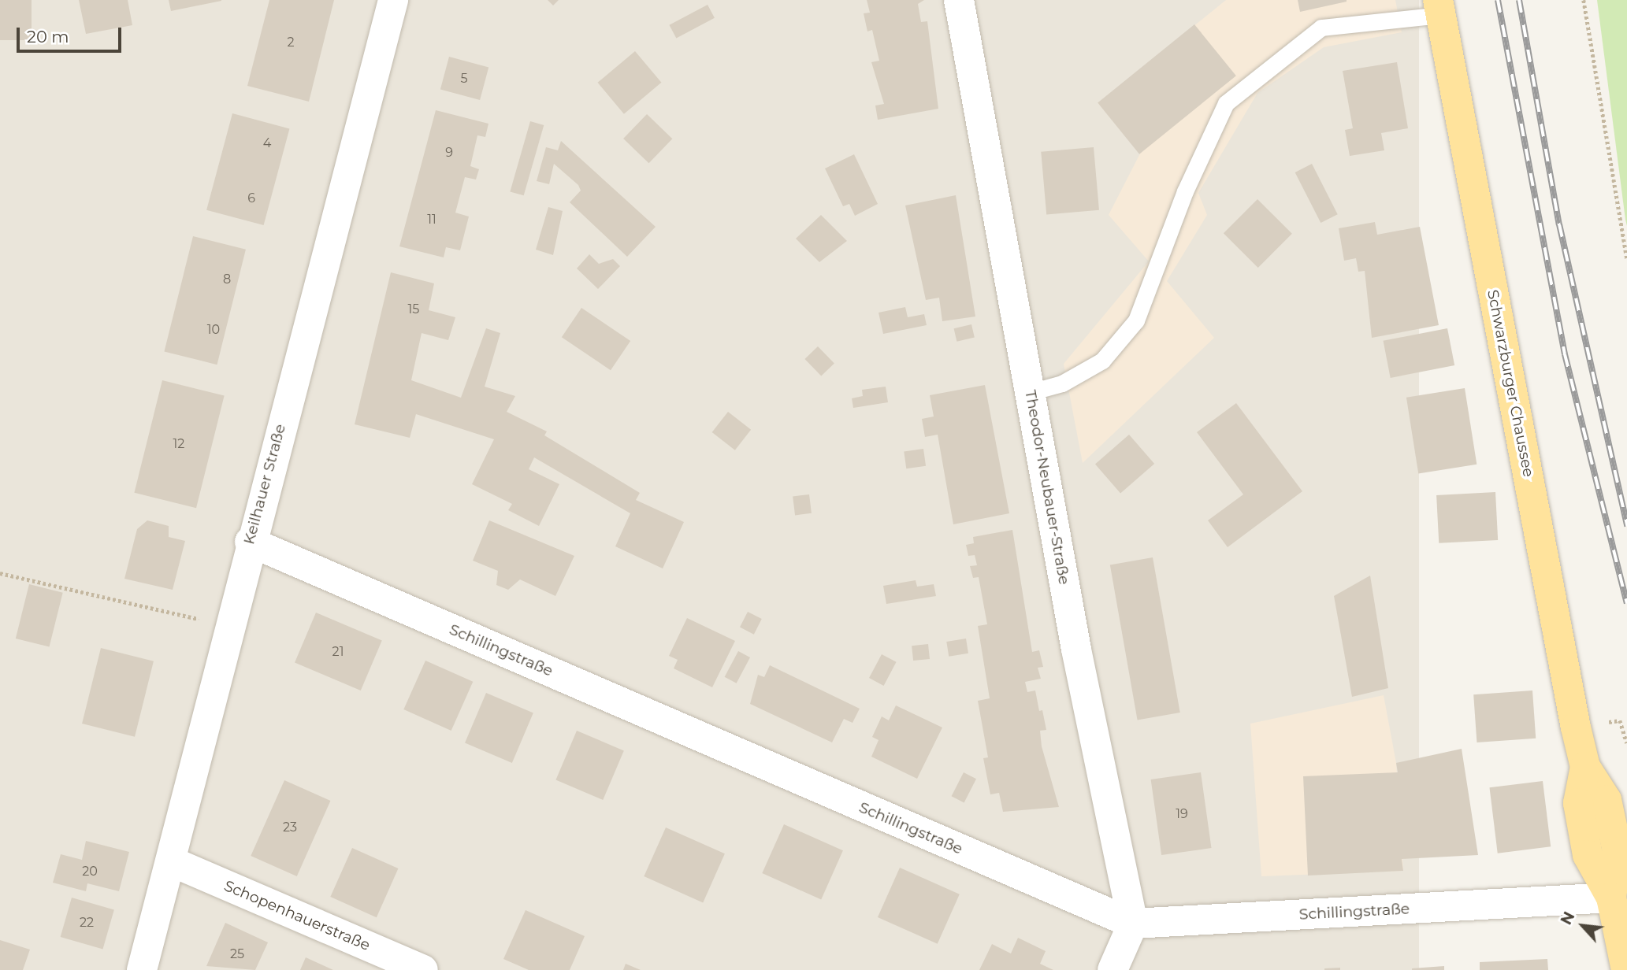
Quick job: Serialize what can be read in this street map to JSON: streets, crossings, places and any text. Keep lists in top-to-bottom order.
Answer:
{
  "streets": {
    "main road": ["Schwarzburger Chaussee"],
    "street": [
      "Keilhauer Straße",
      "Theodor-Neubauer-Straße",
      "Schillingstraße",
      "Schopenhauerstraße"
    ]
  },
  "crossings": [
    ["Schwarzburger Chaussee", "Schillingstraße"],
    ["Keilhauer Straße", "Schillingstraße"],
    ["Keilhauer Straße", "Schopenhauerstraße"],
    ["Theodor-Neubauer-Straße", "Schillingstraße"]
  ],
  "house_numbers": [
    "2",
    "5",
    "4",
    "9",
    "6",
    "11",
    "8",
    "15",
    "10",
    "12",
    "21",
    "19",
    "23",
    "20",
    "22",
    "25"
  ],
  "scale_bar": "20 m",
  "north": "top left"
}
